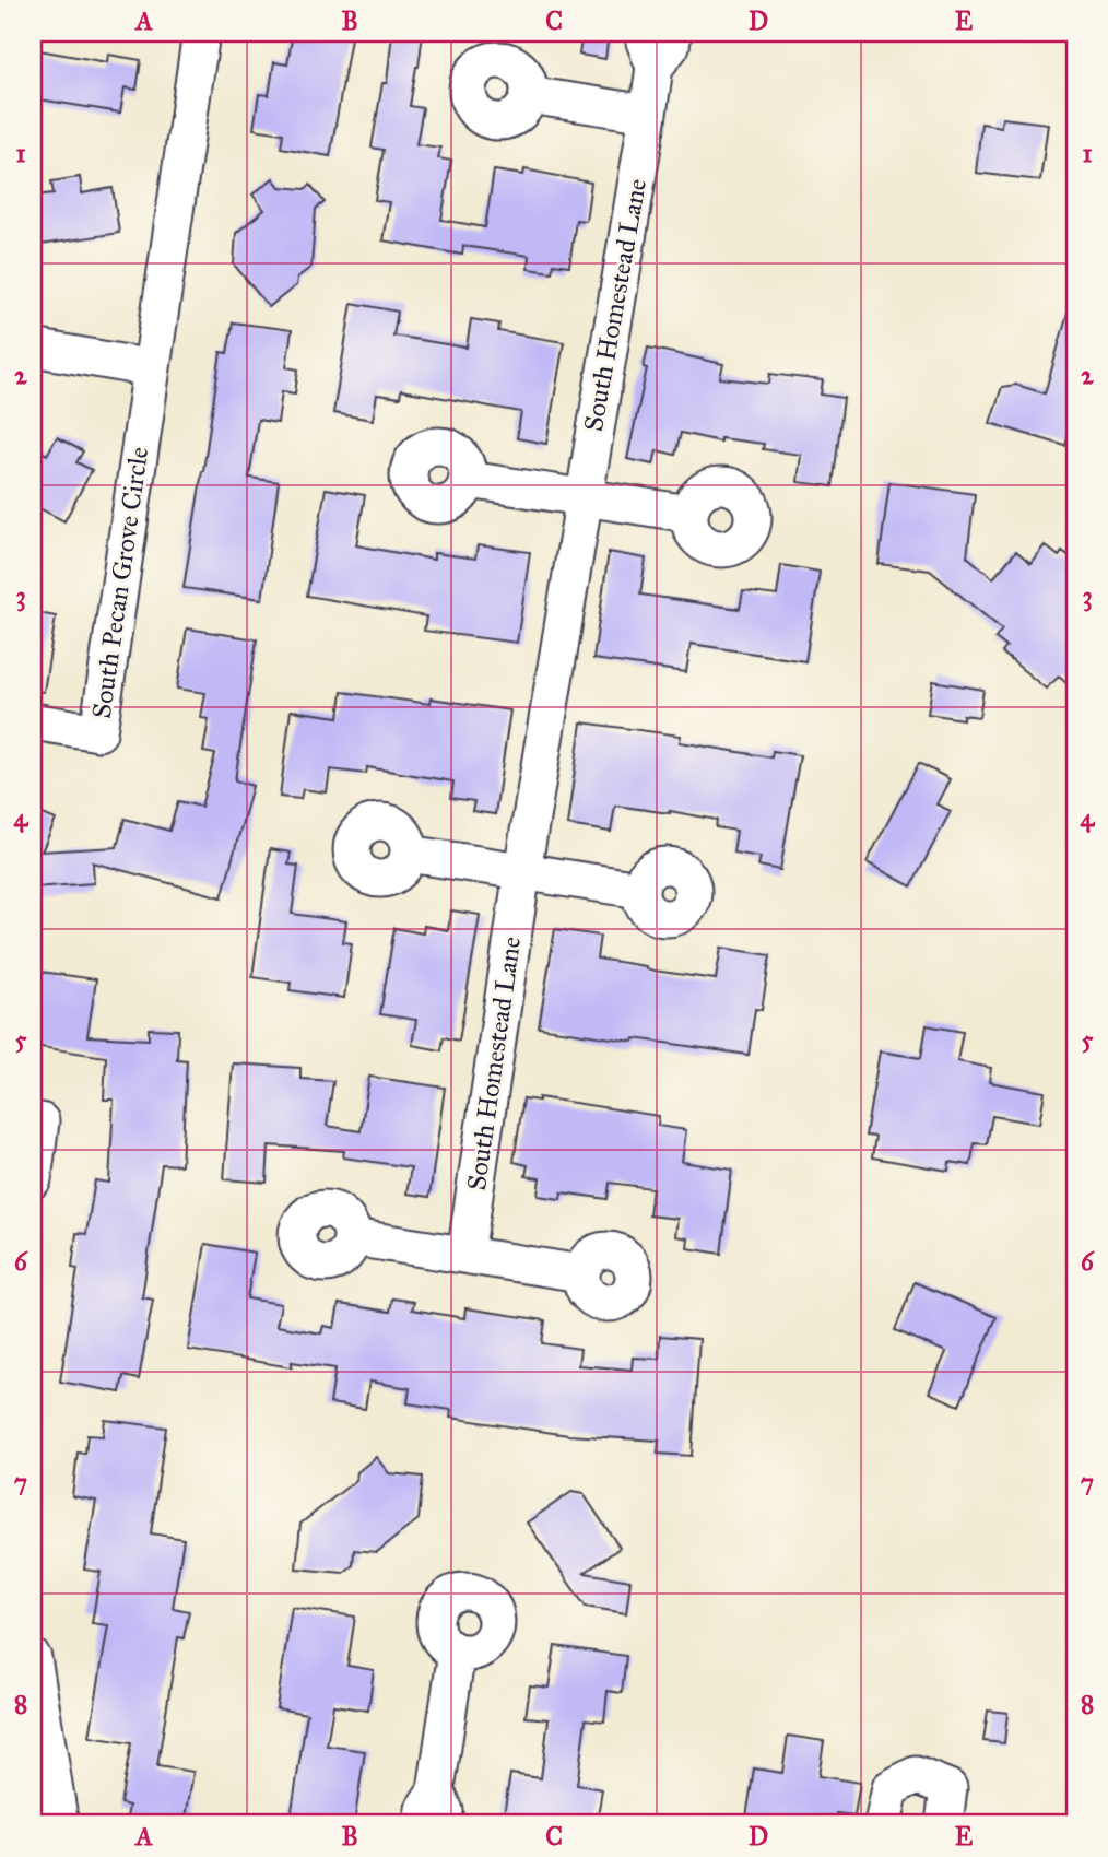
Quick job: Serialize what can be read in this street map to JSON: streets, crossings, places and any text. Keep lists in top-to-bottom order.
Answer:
{
  "streets": {
    "street": ["South Homestead Lane", "South Pecan Grove Circle"]
  },
  "grid": {
    "columns": [
      "A",
      "B",
      "C",
      "D",
      "E"
    ],
    "rows": [
      "1",
      "2",
      "3",
      "4",
      "5",
      "6",
      "7",
      "8"
    ]
  }
}
